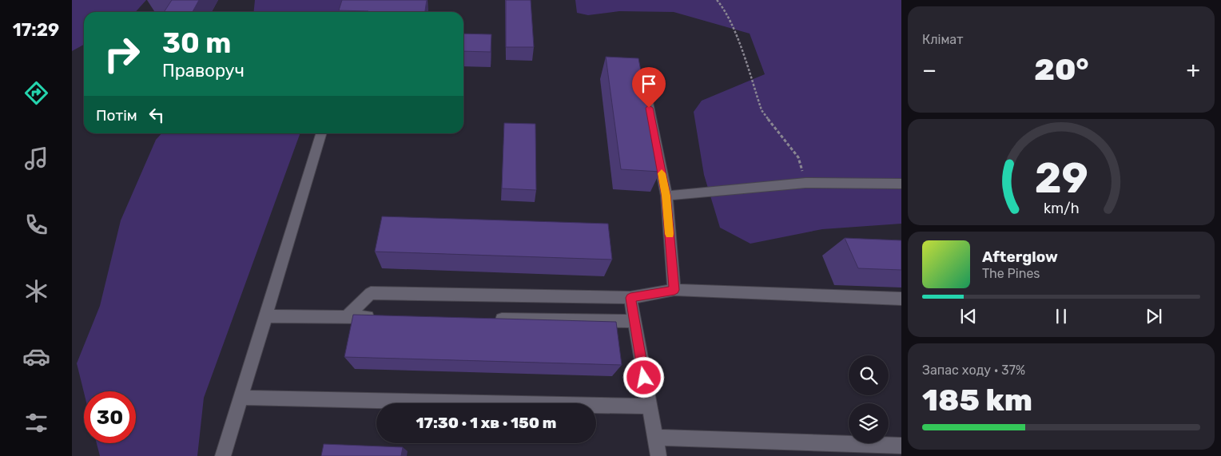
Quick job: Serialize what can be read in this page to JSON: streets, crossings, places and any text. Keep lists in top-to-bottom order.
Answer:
{
  "page": {
    "tabs": "17:29",
    "tile": [
      "Клімат",
      ["Запас ходу · 37%", "185 km"]
    ],
    "turn": ["30 m", "Праворуч"],
    "heat": ["−", "20°", "+"],
    "then": "Потім",
    "song": ["Afterglow", "The Pines"],
    "limit": "30",
    "trip": "17:30 · 1 хв · 150 m",
    "gauge": ["29", "km/h"]
  }
}
